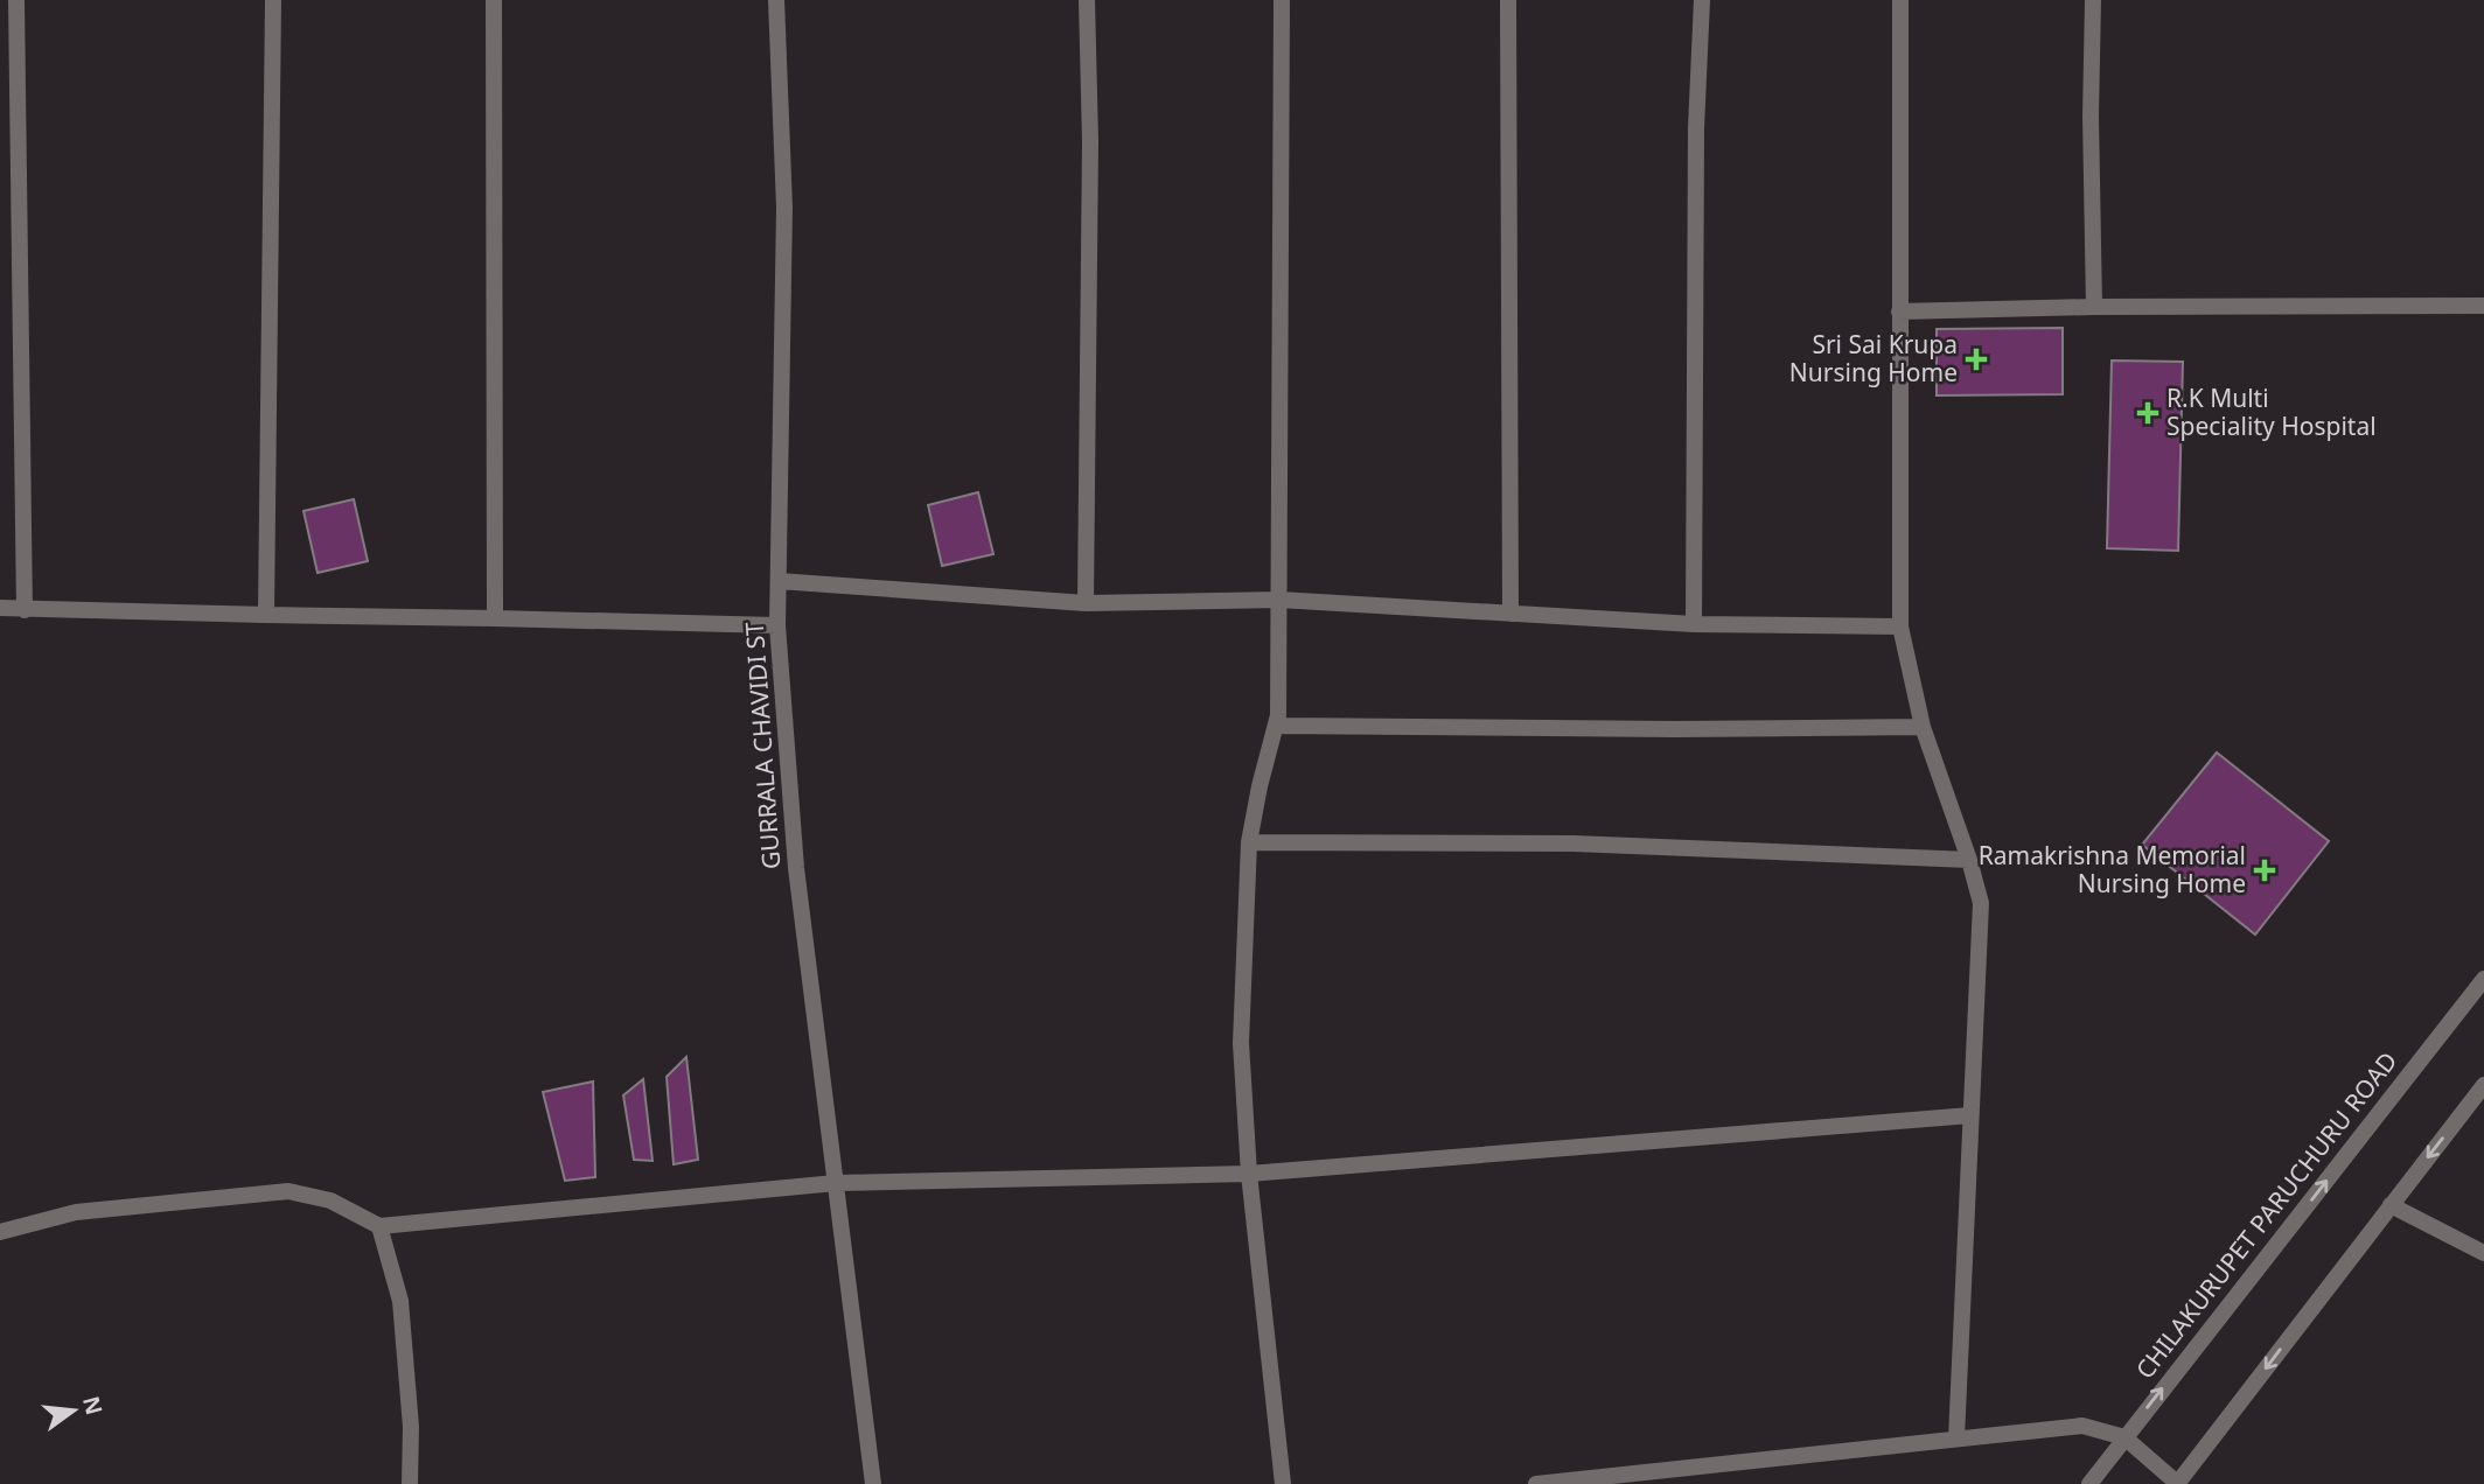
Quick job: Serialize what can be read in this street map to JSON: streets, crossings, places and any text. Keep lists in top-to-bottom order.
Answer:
{
  "streets": {
    "street": ["GURRALA CHAVIDI ST", "CHILAKURUPET PARUCHURU ROAD"]
  },
  "places": {
    "health": ["Sri Sai Krupa Nursing Home", "R.K Multi Speciality Hospital", "Ramakrishna Memorial Nursing Home"]
  },
  "north": "right"
}
